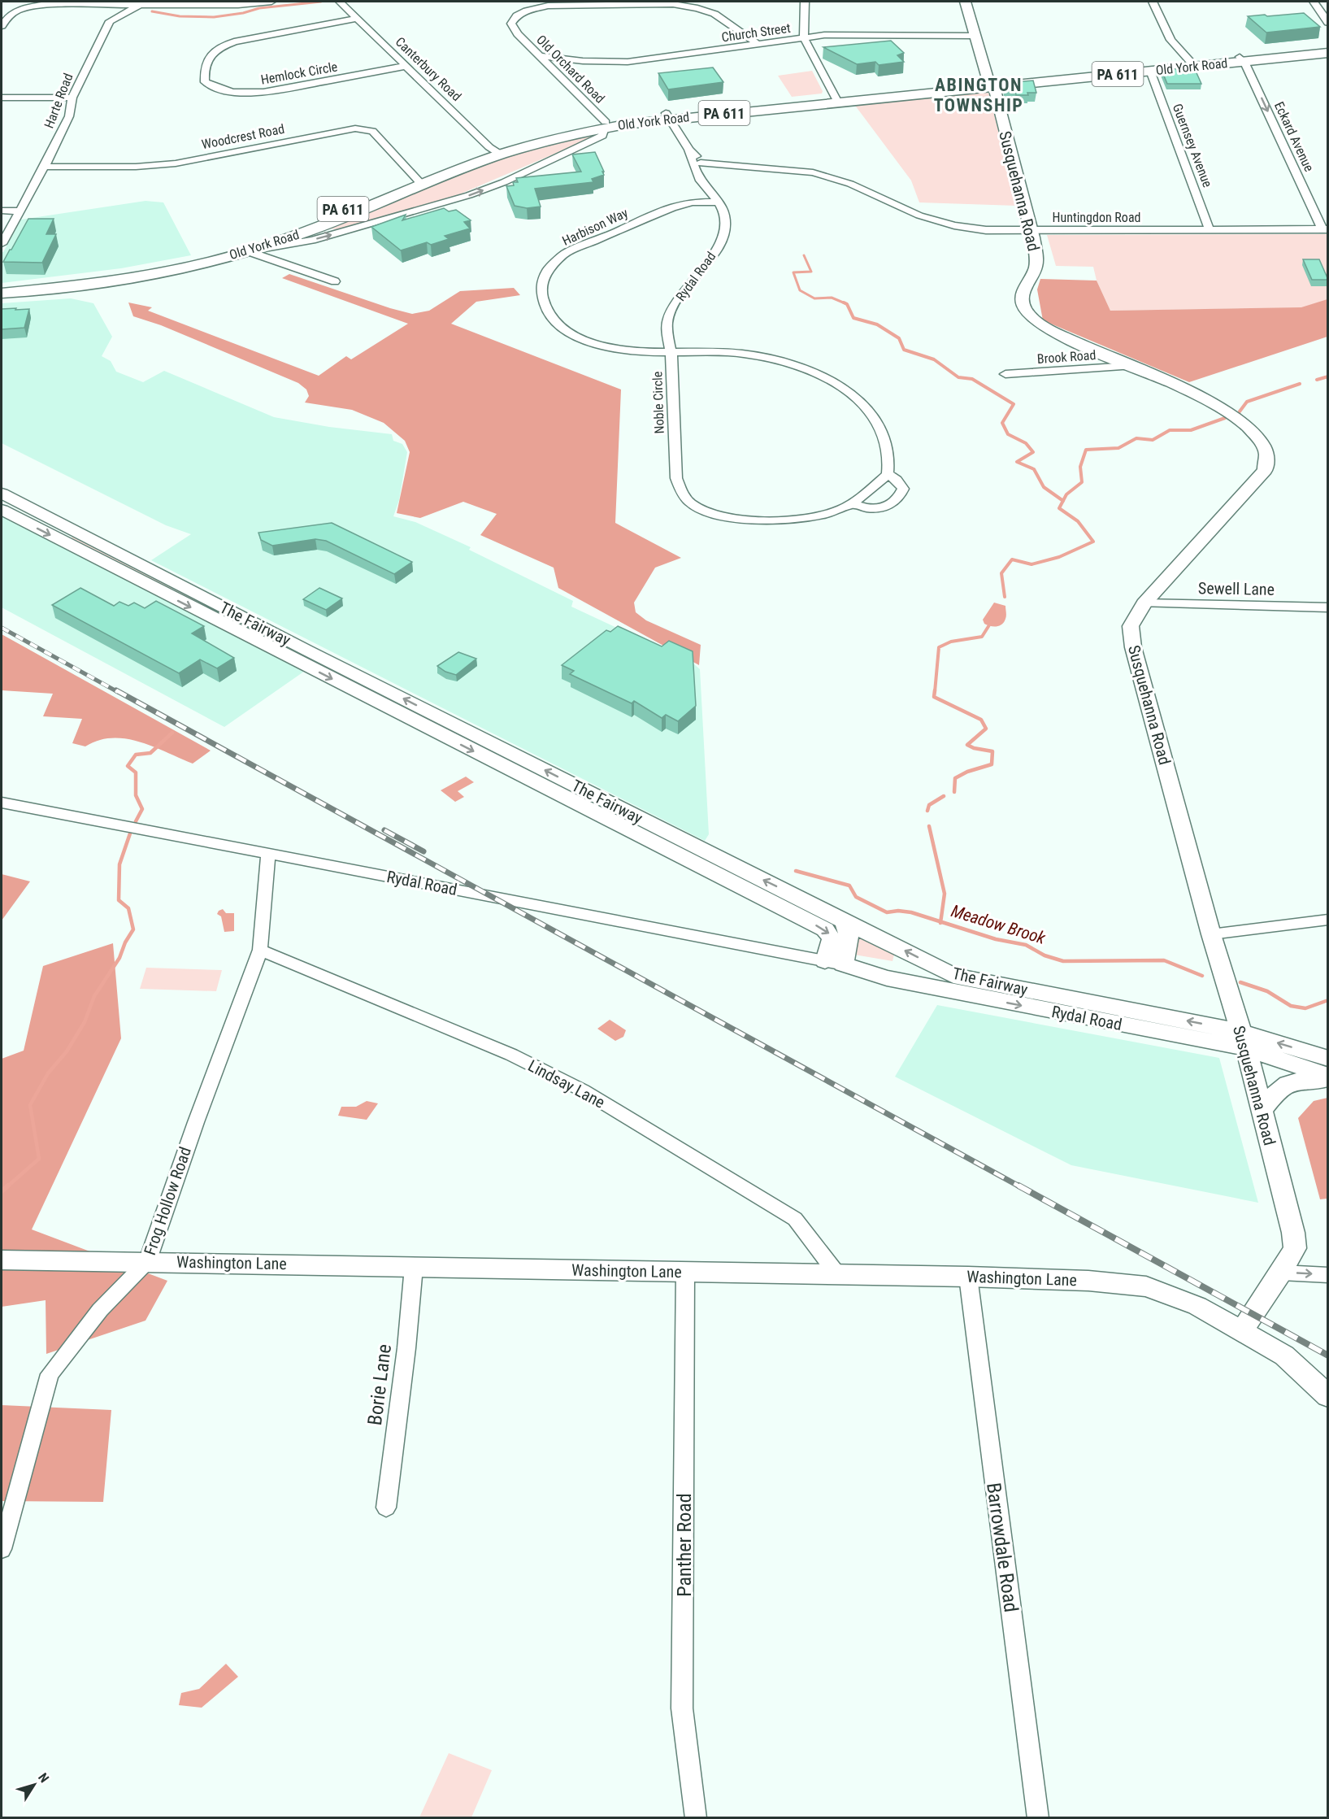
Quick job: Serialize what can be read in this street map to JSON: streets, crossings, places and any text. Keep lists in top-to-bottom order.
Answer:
{
  "streets": {
    "highway": ["Old York Road", "PA 611"],
    "main road": [
      "Susquehanna Road",
      "Rydal Road",
      "The Fairway",
      "Washington Lane"
    ],
    "street": [
      "Church Street",
      "Canterbury Road",
      "Old Orchard Road",
      "Hemlock Circle",
      "Harte Road",
      "Woodcrest Road",
      "Eckard Avenue",
      "Guernsey Avenue",
      "Huntingdon Road",
      "Harbison Way",
      "Brook Road",
      "Noble Circle",
      "Sewell Lane",
      "Lindsay Lane",
      "Frog Hollow Road",
      "Borie Lane",
      "Panther Road",
      "Barrowdale Road"
    ]
  },
  "crossings": [
    ["Church Street", "Old Orchard Road"],
    ["Church Street", "Susquehanna Road"],
    ["Old York Road", "Canterbury Road"],
    ["Old York Road", "Old Orchard Road"],
    ["Old York Road", "Woodcrest Road"],
    ["Old York Road", "Eckard Avenue"],
    ["Old York Road", "Guernsey Avenue"],
    ["Old York Road", "Susquehanna Road"],
    ["Old York Road", "Rydal Road"],
    ["Canterbury Road", "Hemlock Circle"],
    ["Harte Road", "Woodcrest Road"],
    ["Eckard Avenue", "Huntingdon Road"],
    ["Guernsey Avenue", "Huntingdon Road"],
    ["Susquehanna Road", "Huntingdon Road"],
    ["Susquehanna Road", "Rydal Road"],
    ["Susquehanna Road", "Brook Road"],
    ["Susquehanna Road", "Sewell Lane"],
    ["Susquehanna Road", "The Fairway"],
    ["Susquehanna Road", "Washington Lane"],
    ["Huntingdon Road", "Rydal Road"],
    ["Harbison Way", "Rydal Road"],
    ["Harbison Way", "Noble Circle"],
    ["Rydal Road", "Noble Circle"],
    ["Rydal Road", "The Fairway"],
    ["Rydal Road", "Frog Hollow Road"],
    ["Lindsay Lane", "Frog Hollow Road"],
    ["Lindsay Lane", "Washington Lane"],
    ["Frog Hollow Road", "Washington Lane"],
    ["Washington Lane", "Borie Lane"],
    ["Washington Lane", "Panther Road"],
    ["Washington Lane", "Barrowdale Road"]
  ],
  "one_way": ["Eckard Avenue"],
  "districts": ["ABINGTON TOWNSHIP"],
  "water": ["Meadow Brook"],
  "north": "top right"
}
